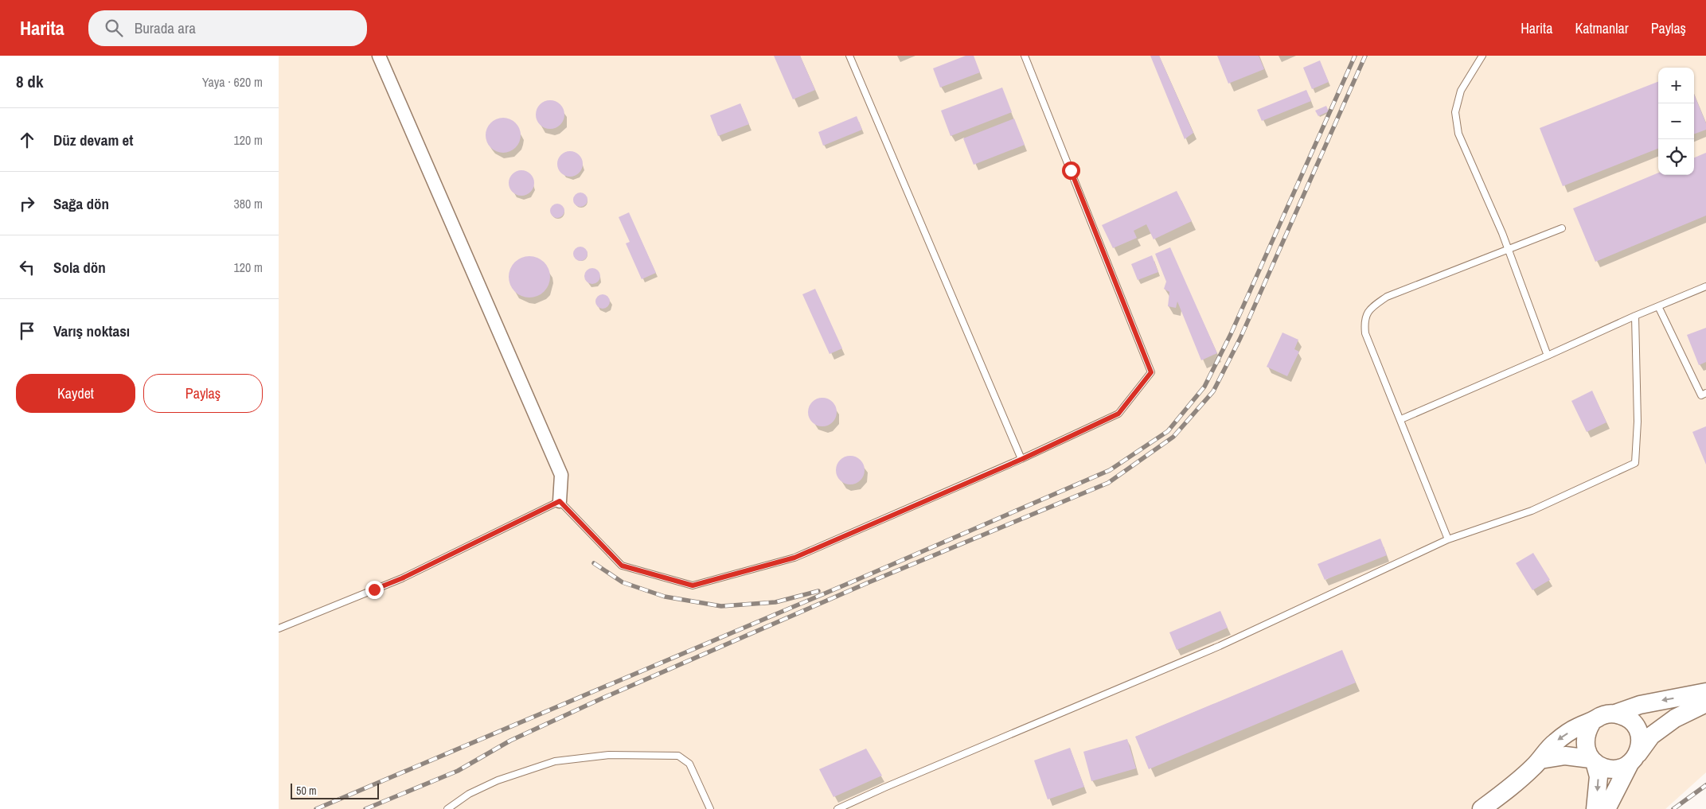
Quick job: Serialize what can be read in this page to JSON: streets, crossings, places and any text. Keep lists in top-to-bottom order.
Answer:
{
  "scale_bar": "50 m",
  "page": {
    "header": "Harita",
    "search": "Burada ara",
    "nav": ["Harita", "Katmanlar", "Paylaş"],
    "heading": ["8 dk", "Yaya · 620 m"],
    "map_buttons": ["+", "−"],
    "list": [
      ["Düz devam et", "120 m"],
      ["Sağa dön", "380 m"],
      ["Sola dön", "120 m"],
      "Varış noktası"
    ],
    "buttons": ["Kaydet", "Paylaş"],
    "scale": "50 m"
  }
}
